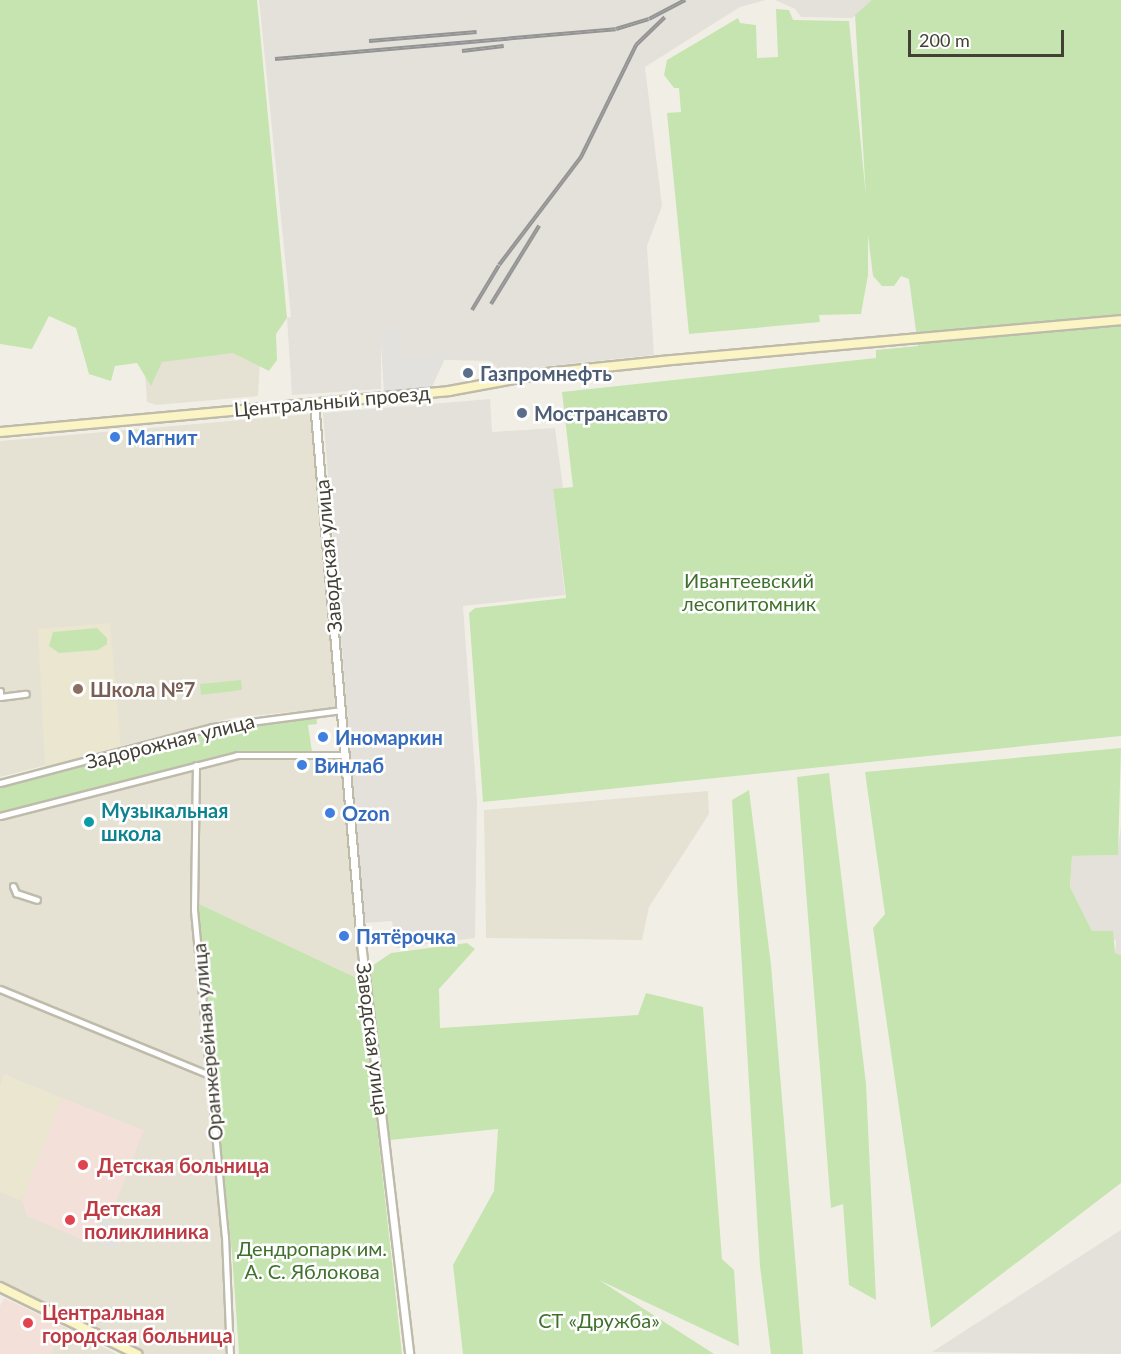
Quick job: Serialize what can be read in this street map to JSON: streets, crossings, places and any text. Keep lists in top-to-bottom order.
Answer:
{
  "streets": {
    "main road": ["Центральный проезд"],
    "street": ["Заводская улица", "Задорожная улица", "Оранжерейная улица"]
  },
  "crossings": [
    ["Центральный проезд", "Заводская улица"],
    ["Заводская улица", "Задорожная улица"],
    ["Задорожная улица", "Оранжерейная улица"]
  ],
  "parks": ["Ивантеевский лесопитомник", "Дендропарк им. А. С. Яблокова", "СТ «Дружба»"],
  "places": [
    "Газпромнефть",
    "Мострансавто",
    "Магнит",
    "Школа №7",
    "Иномаркин",
    "Винлаб",
    "Ozon",
    "Музыкальная школа",
    "Пятёрочка",
    "Детская больница",
    "Детская поликлиника",
    "Центральная городская больница"
  ],
  "scale_bar": "200 m"
}
